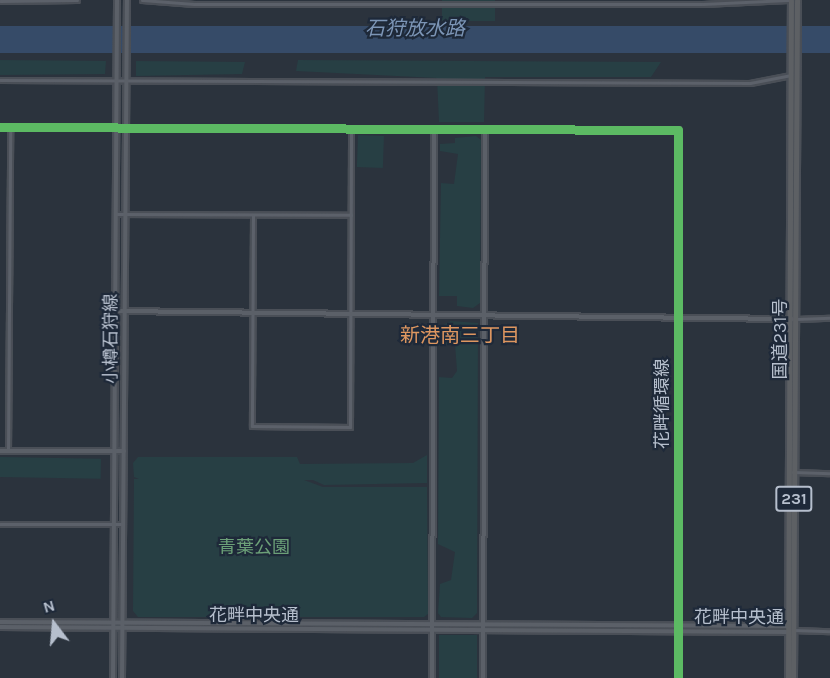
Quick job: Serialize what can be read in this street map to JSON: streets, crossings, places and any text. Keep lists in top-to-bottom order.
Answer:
{
  "streets": {
    "highway": ["国道231号", "231"],
    "street": ["小樽石狩線", "花畔循環線", "花畔中央通"]
  },
  "crossings": [
    ["小樽石狩線", "花畔中央通"],
    ["国道231号", "花畔中央通"],
    ["花畔循環線", "花畔中央通"]
  ],
  "districts": ["新港南三丁目"],
  "water": ["石狩放水路"],
  "parks": ["青葉公園"],
  "north": "top"
}
